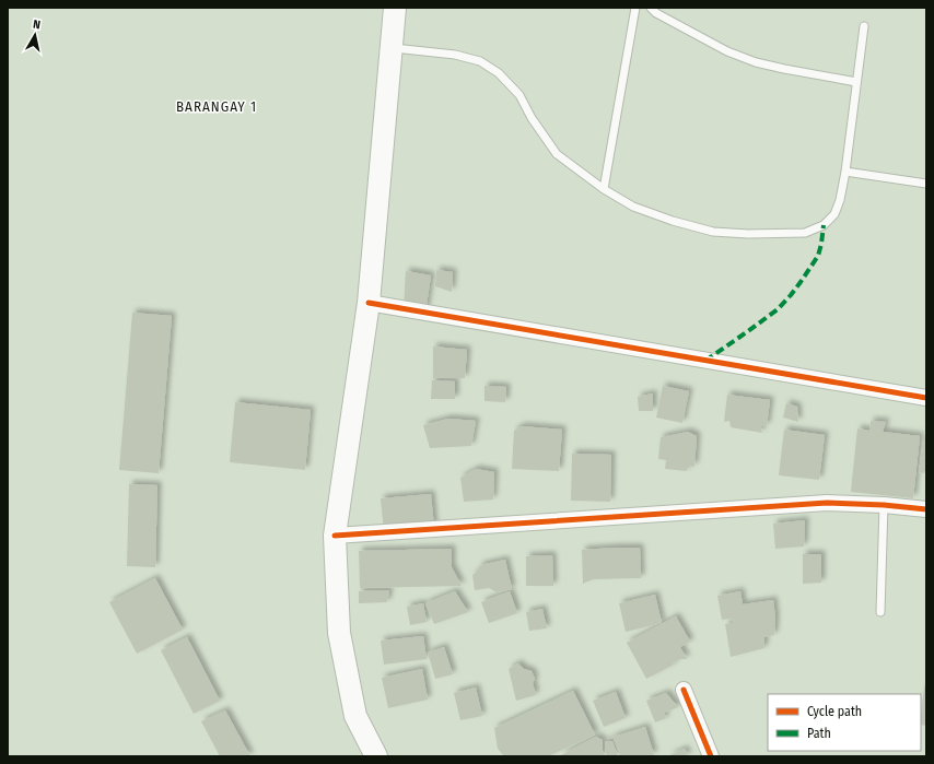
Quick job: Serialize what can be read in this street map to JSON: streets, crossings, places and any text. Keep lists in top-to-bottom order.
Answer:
{
  "districts": ["BARANGAY 1"],
  "legend": ["Cycle path", "Path"],
  "north": "top"
}
